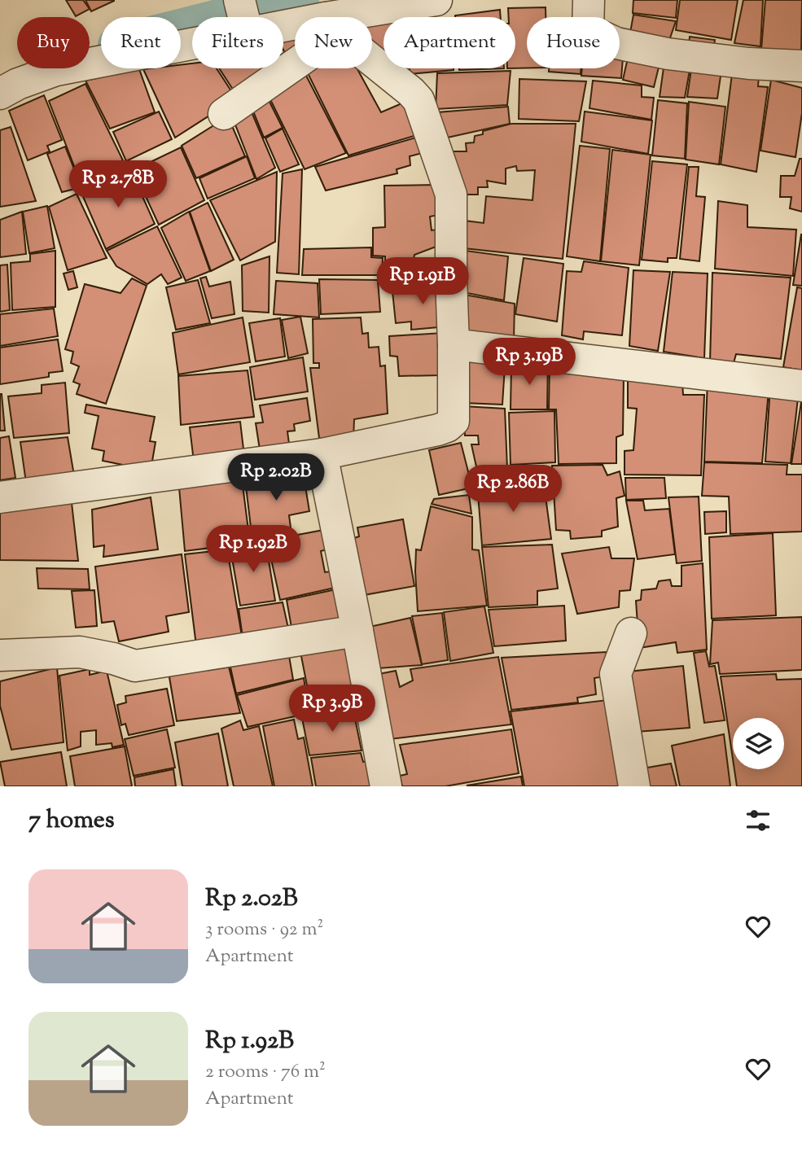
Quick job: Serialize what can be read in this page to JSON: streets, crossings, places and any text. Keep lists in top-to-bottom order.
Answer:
{
  "page": {
    "chip": [
      "Buy",
      "Rent",
      "Filters",
      "New",
      "Apartment",
      "House"
    ],
    "price": [
      "Rp 2.78B",
      "Rp 1.91B",
      "Rp 3.19B",
      "Rp 2.02B",
      "Rp 2.86B",
      "Rp 1.92B",
      "Rp 3.9B"
    ],
    "heading": "7 homes",
    "list": [
      {
        "name": "Rp 2.02B",
        "note": "3 rooms · 92 m² · Apartment"
      },
      {
        "name": "Rp 1.92B",
        "note": "2 rooms · 76 m² · Apartment"
      }
    ]
  }
}
